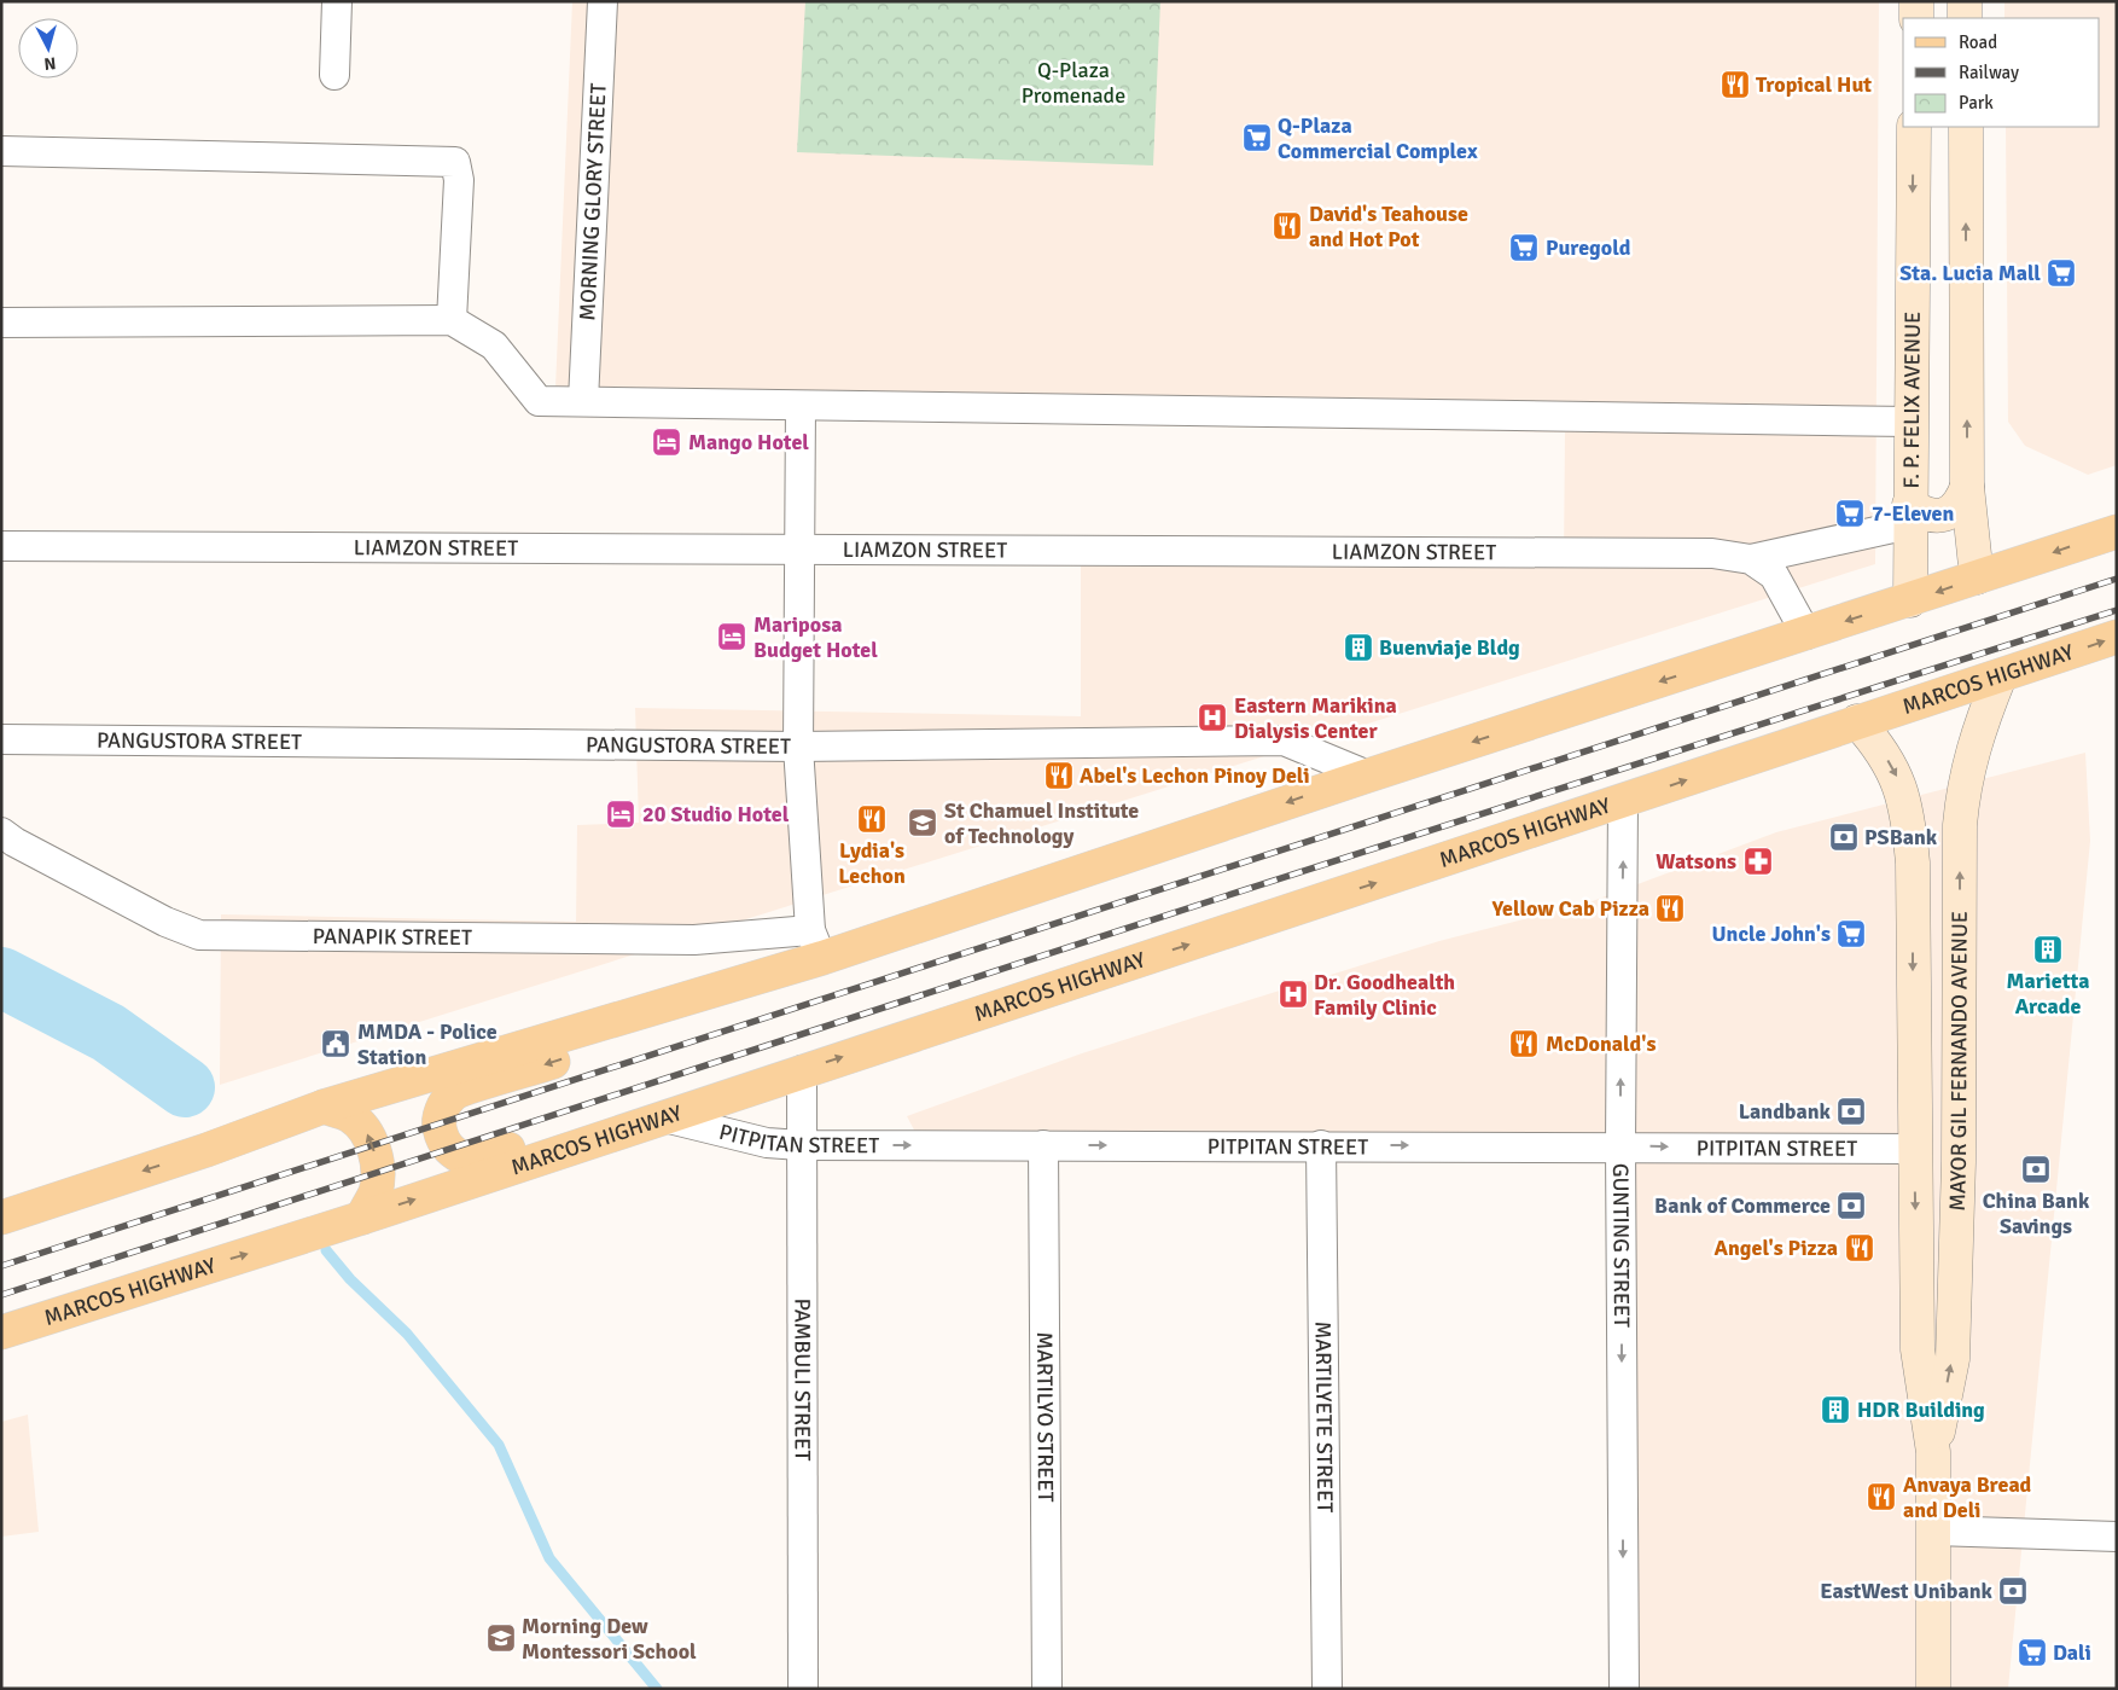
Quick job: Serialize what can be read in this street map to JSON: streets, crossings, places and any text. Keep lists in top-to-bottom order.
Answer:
{
  "streets": {
    "main road": ["F. P. FELIX AVENUE", "MARCOS HIGHWAY", "MAYOR GIL FERNANDO AVENUE"],
    "street": [
      "MORNING GLORY STREET",
      "LIAMZON STREET",
      "PANGUSTORA STREET",
      "PANAPIK STREET",
      "PITPITAN STREET",
      "GUNTING STREET",
      "PAMBULI STREET",
      "MARTILYO STREET",
      "MARTILYETE STREET"
    ]
  },
  "crossings": [
    ["MARCOS HIGHWAY", "MAYOR GIL FERNANDO AVENUE"],
    ["MARCOS HIGHWAY", "PITPITAN STREET"],
    ["MARCOS HIGHWAY", "GUNTING STREET"],
    ["MARCOS HIGHWAY", "PAMBULI STREET"],
    ["MAYOR GIL FERNANDO AVENUE", "PITPITAN STREET"],
    ["PITPITAN STREET", "GUNTING STREET"],
    ["PITPITAN STREET", "PAMBULI STREET"],
    ["PITPITAN STREET", "MARTILYO STREET"],
    ["PITPITAN STREET", "MARTILYETE STREET"]
  ],
  "one_way": ["PITPITAN STREET"],
  "parks": ["Q-Plaza Promenade"],
  "places": {
    "restaurant": [
      "Tropical Hut",
      "David's Teahouse and Hot Pot",
      "Abel's Lechon Pinoy Deli",
      "Lydia's Lechon",
      "Yellow Cab Pizza",
      "McDonald's",
      "Angel's Pizza",
      "Anvaya Bread and Deli"
    ],
    "supermarket": [
      "Q-Plaza Commercial Complex",
      "Puregold",
      "Sta. Lucia Mall",
      "7-Eleven",
      "Uncle John's",
      "Dali"
    ],
    "hotel": ["Mango Hotel", "Mariposa Budget Hotel", "20 Studio Hotel"],
    "building": ["Buenviaje Bldg", "Marietta Arcade", "HDR Building"],
    "hospital": ["Eastern Marikina Dialysis Center", "Dr. Goodhealth Family Clinic"],
    "school or university": ["St Chamuel Institute of Technology", "Morning Dew Montessori School"],
    "bank": [
      "PSBank",
      "Landbank",
      "China Bank Savings",
      "Bank of Commerce",
      "EastWest Unibank"
    ],
    "pharmacy": ["Watsons"],
    "public building": ["MMDA - Police Station"]
  },
  "legend": ["Road", "Railway", "Park"],
  "north": "bottom"
}
